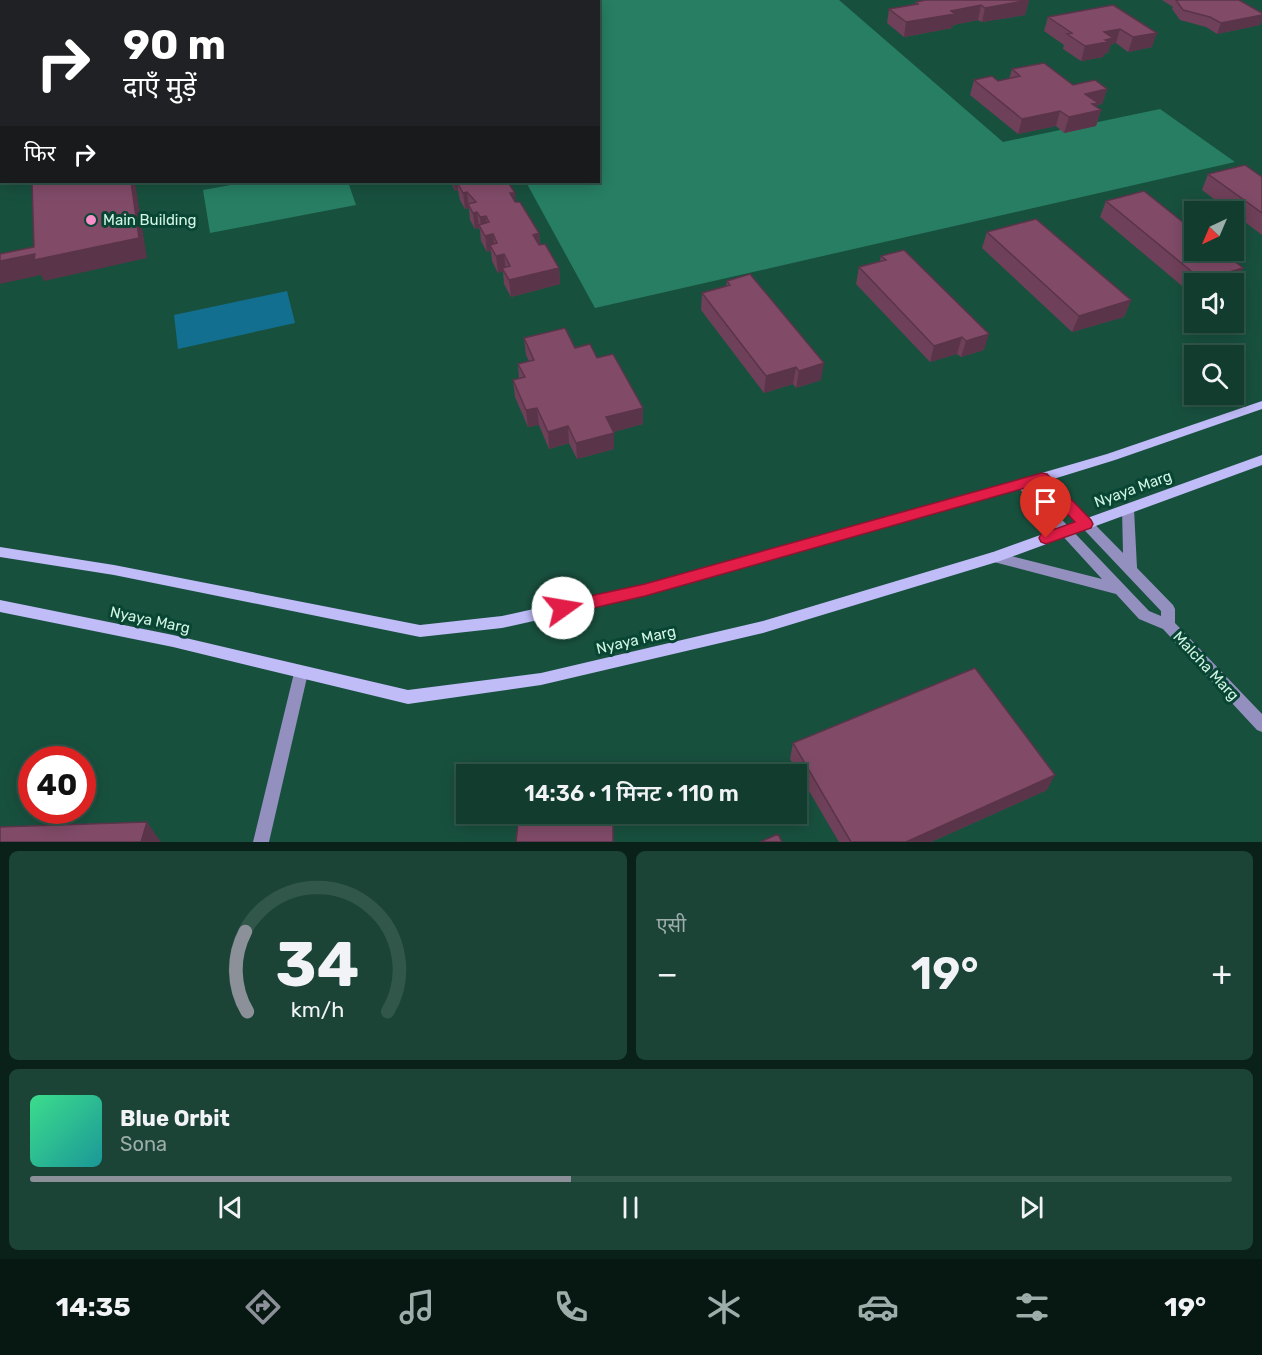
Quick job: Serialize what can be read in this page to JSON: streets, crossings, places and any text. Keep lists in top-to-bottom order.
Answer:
{
  "streets": {
    "street": ["Nyaya Marg", "Malcha Marg"]
  },
  "crossings": [
    ["Nyaya Marg", "Malcha Marg"]
  ],
  "places": ["Main Building"],
  "north": "bottom left",
  "page": {
    "turn": ["90 m", "दाएँ मुड़ें"],
    "then": "फिर",
    "limit": "40",
    "trip": "14:36 · 1 मिनट · 110 m",
    "tile": "एसी",
    "heat": ["−", "19°", "+"],
    "song": ["Blue Orbit", "Sona"],
    "tabs": ["14:35", "19°"],
    "gauge": ["34", "km/h"]
  }
}
